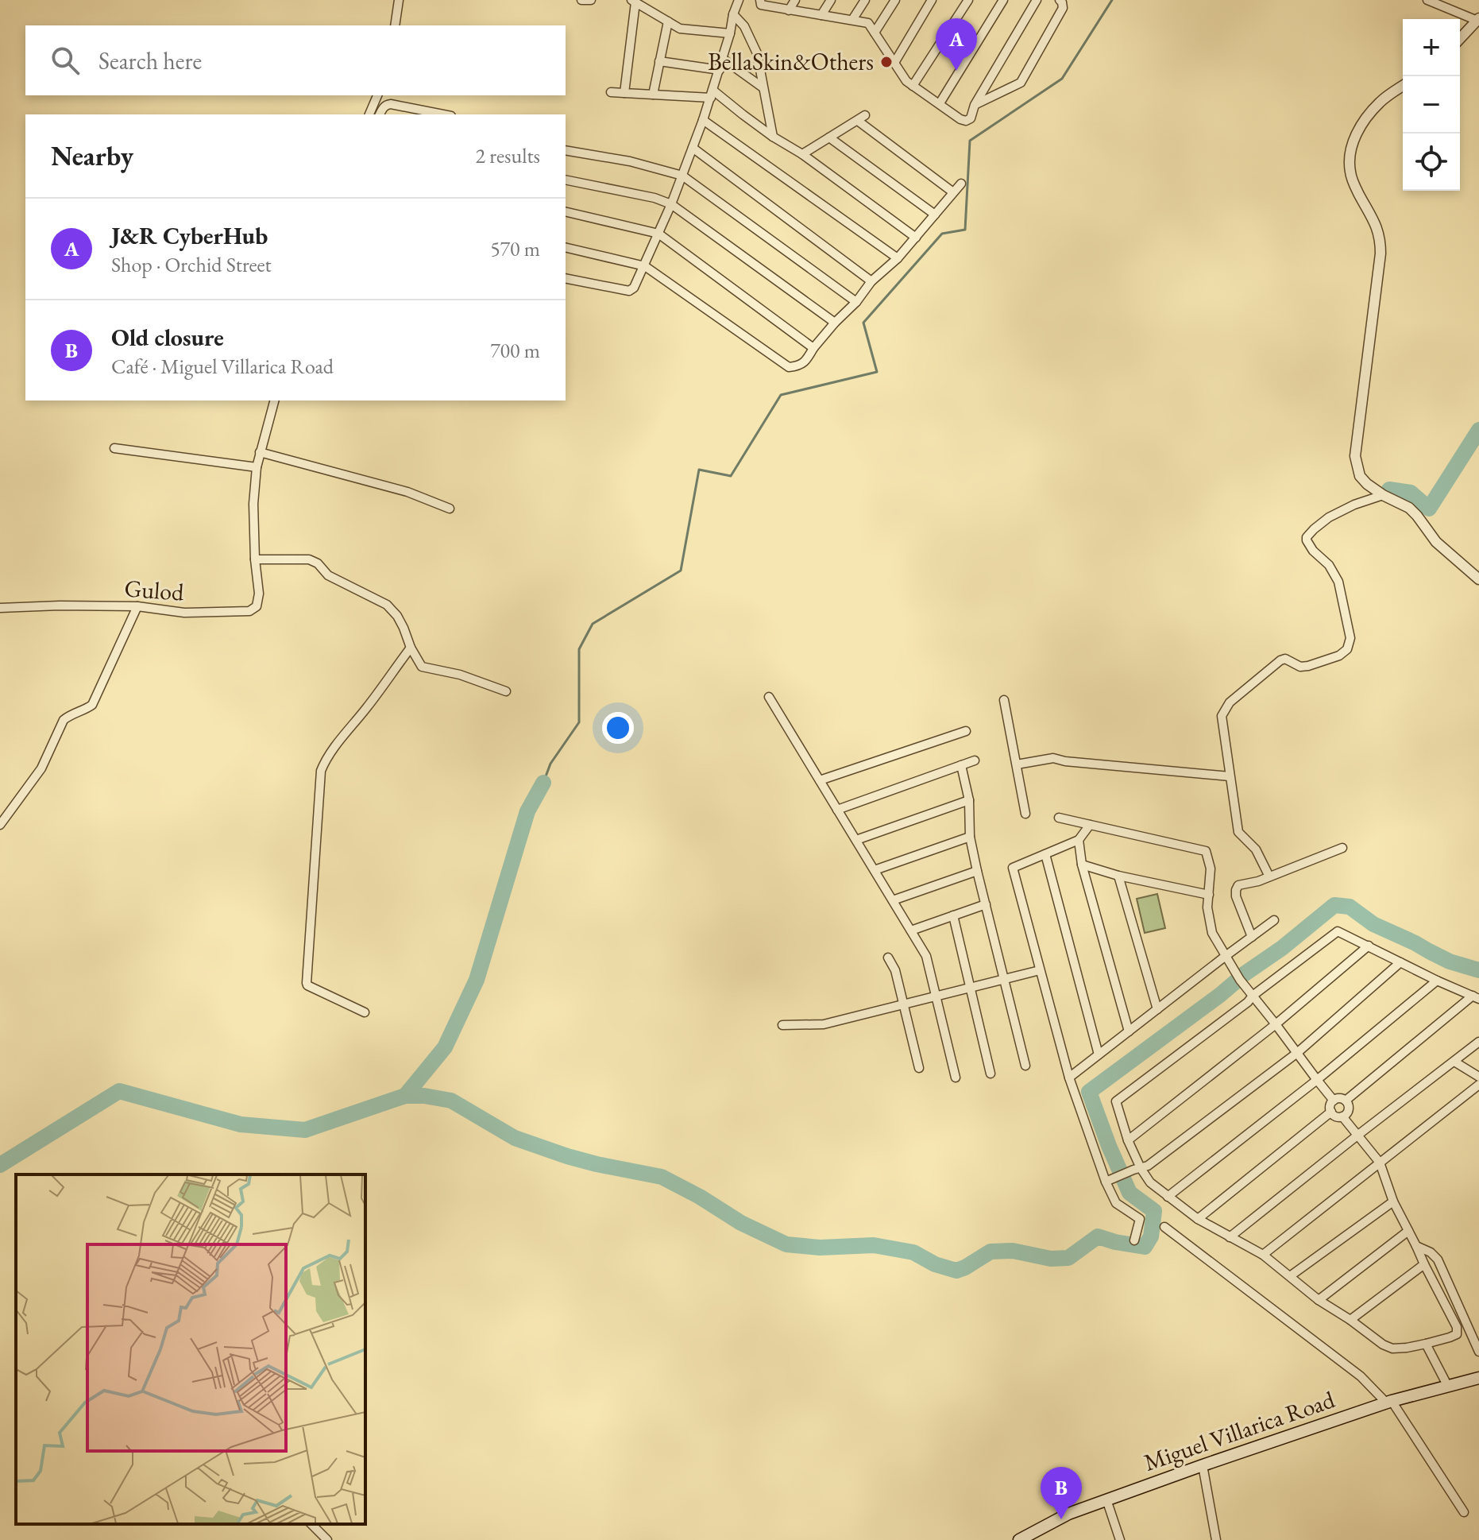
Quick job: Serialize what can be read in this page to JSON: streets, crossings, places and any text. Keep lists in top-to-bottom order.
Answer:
{
  "streets": {
    "main road": ["Miguel Villarica Road"],
    "street": ["Gulod"]
  },
  "places": ["BellaSkin&Others"],
  "page": {
    "pins": ["A", "B"],
    "map_buttons": ["+", "−"],
    "search": "Search here",
    "heading": ["Nearby", "2 results"],
    "list": [
      {
        "mark": "A",
        "name": "J&R CyberHub",
        "note": "Shop · Orchid Street",
        "value": "570 m"
      },
      {
        "mark": "B",
        "name": "Old closure",
        "note": "Café · Miguel Villarica Road",
        "value": "700 m"
      }
    ]
  }
}
